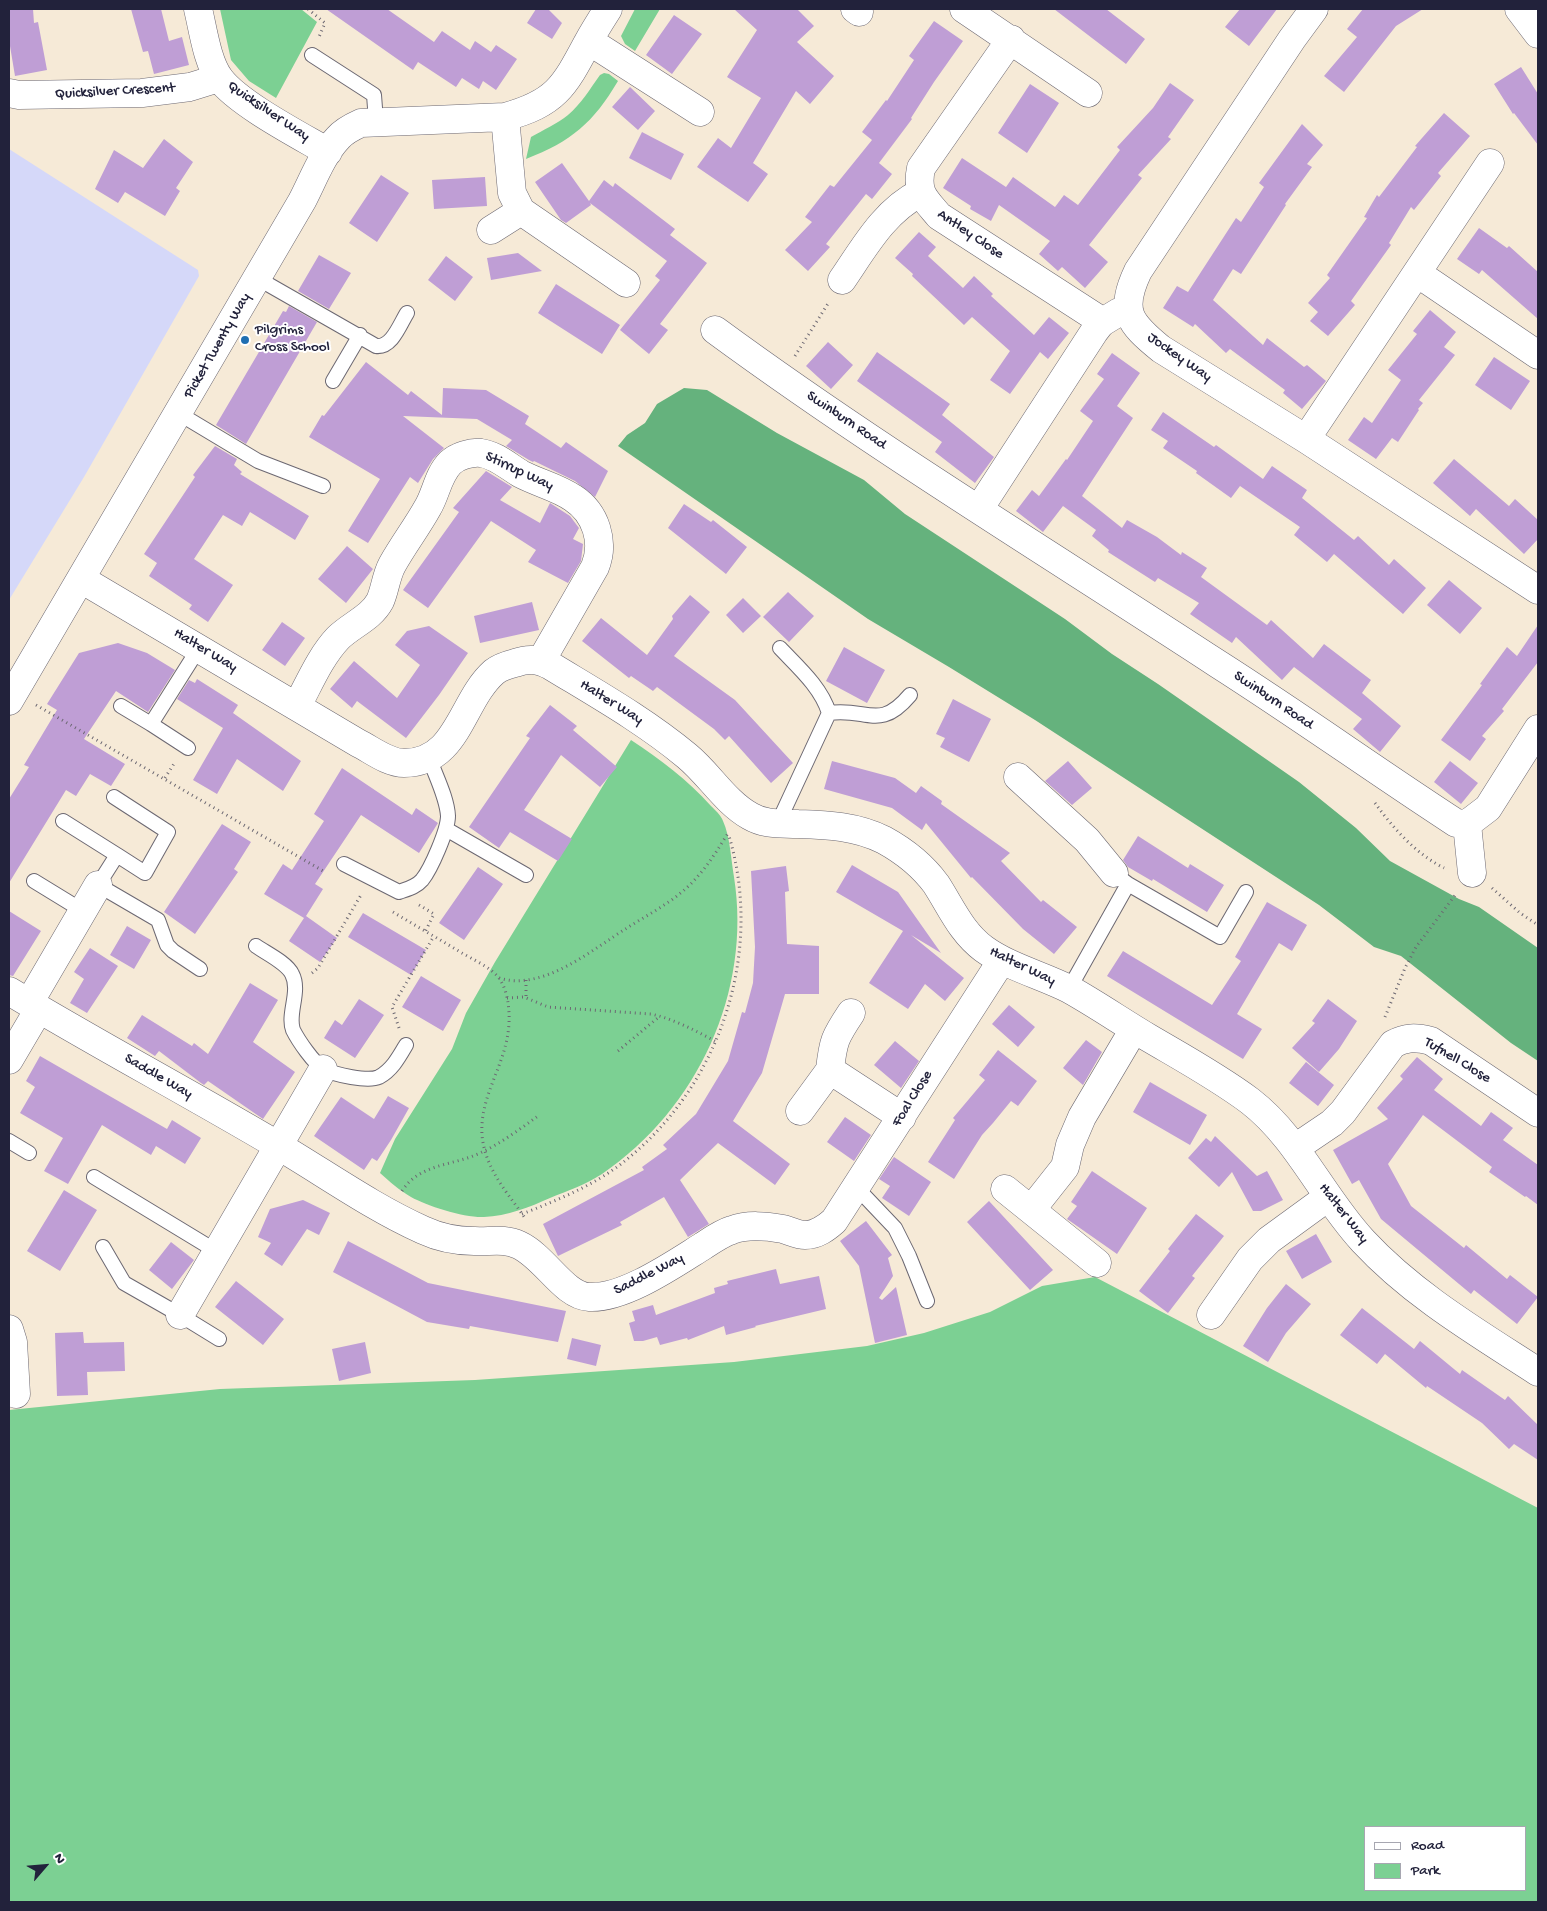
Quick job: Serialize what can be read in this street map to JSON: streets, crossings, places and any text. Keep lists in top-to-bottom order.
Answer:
{
  "streets": {
    "street": [
      "Quicksilver Crescent",
      "Quicksilver Way",
      "Antley Close",
      "Picket Twenty Way",
      "Jockey Way",
      "Swinburn Road",
      "Stirrup Way",
      "Halter Way",
      "Tufnell Close",
      "Saddle Way",
      "Foal Close"
    ]
  },
  "crossings": [
    ["Quicksilver Crescent", "Quicksilver Way"],
    ["Quicksilver Way", "Picket Twenty Way"],
    ["Picket Twenty Way", "Halter Way"],
    ["Stirrup Way", "Halter Way"],
    ["Halter Way", "Foal Close"],
    ["Saddle Way", "Foal Close"]
  ],
  "places": ["Pilgrims Cross School"],
  "legend": ["Road", "Park"],
  "north": "top right"
}
